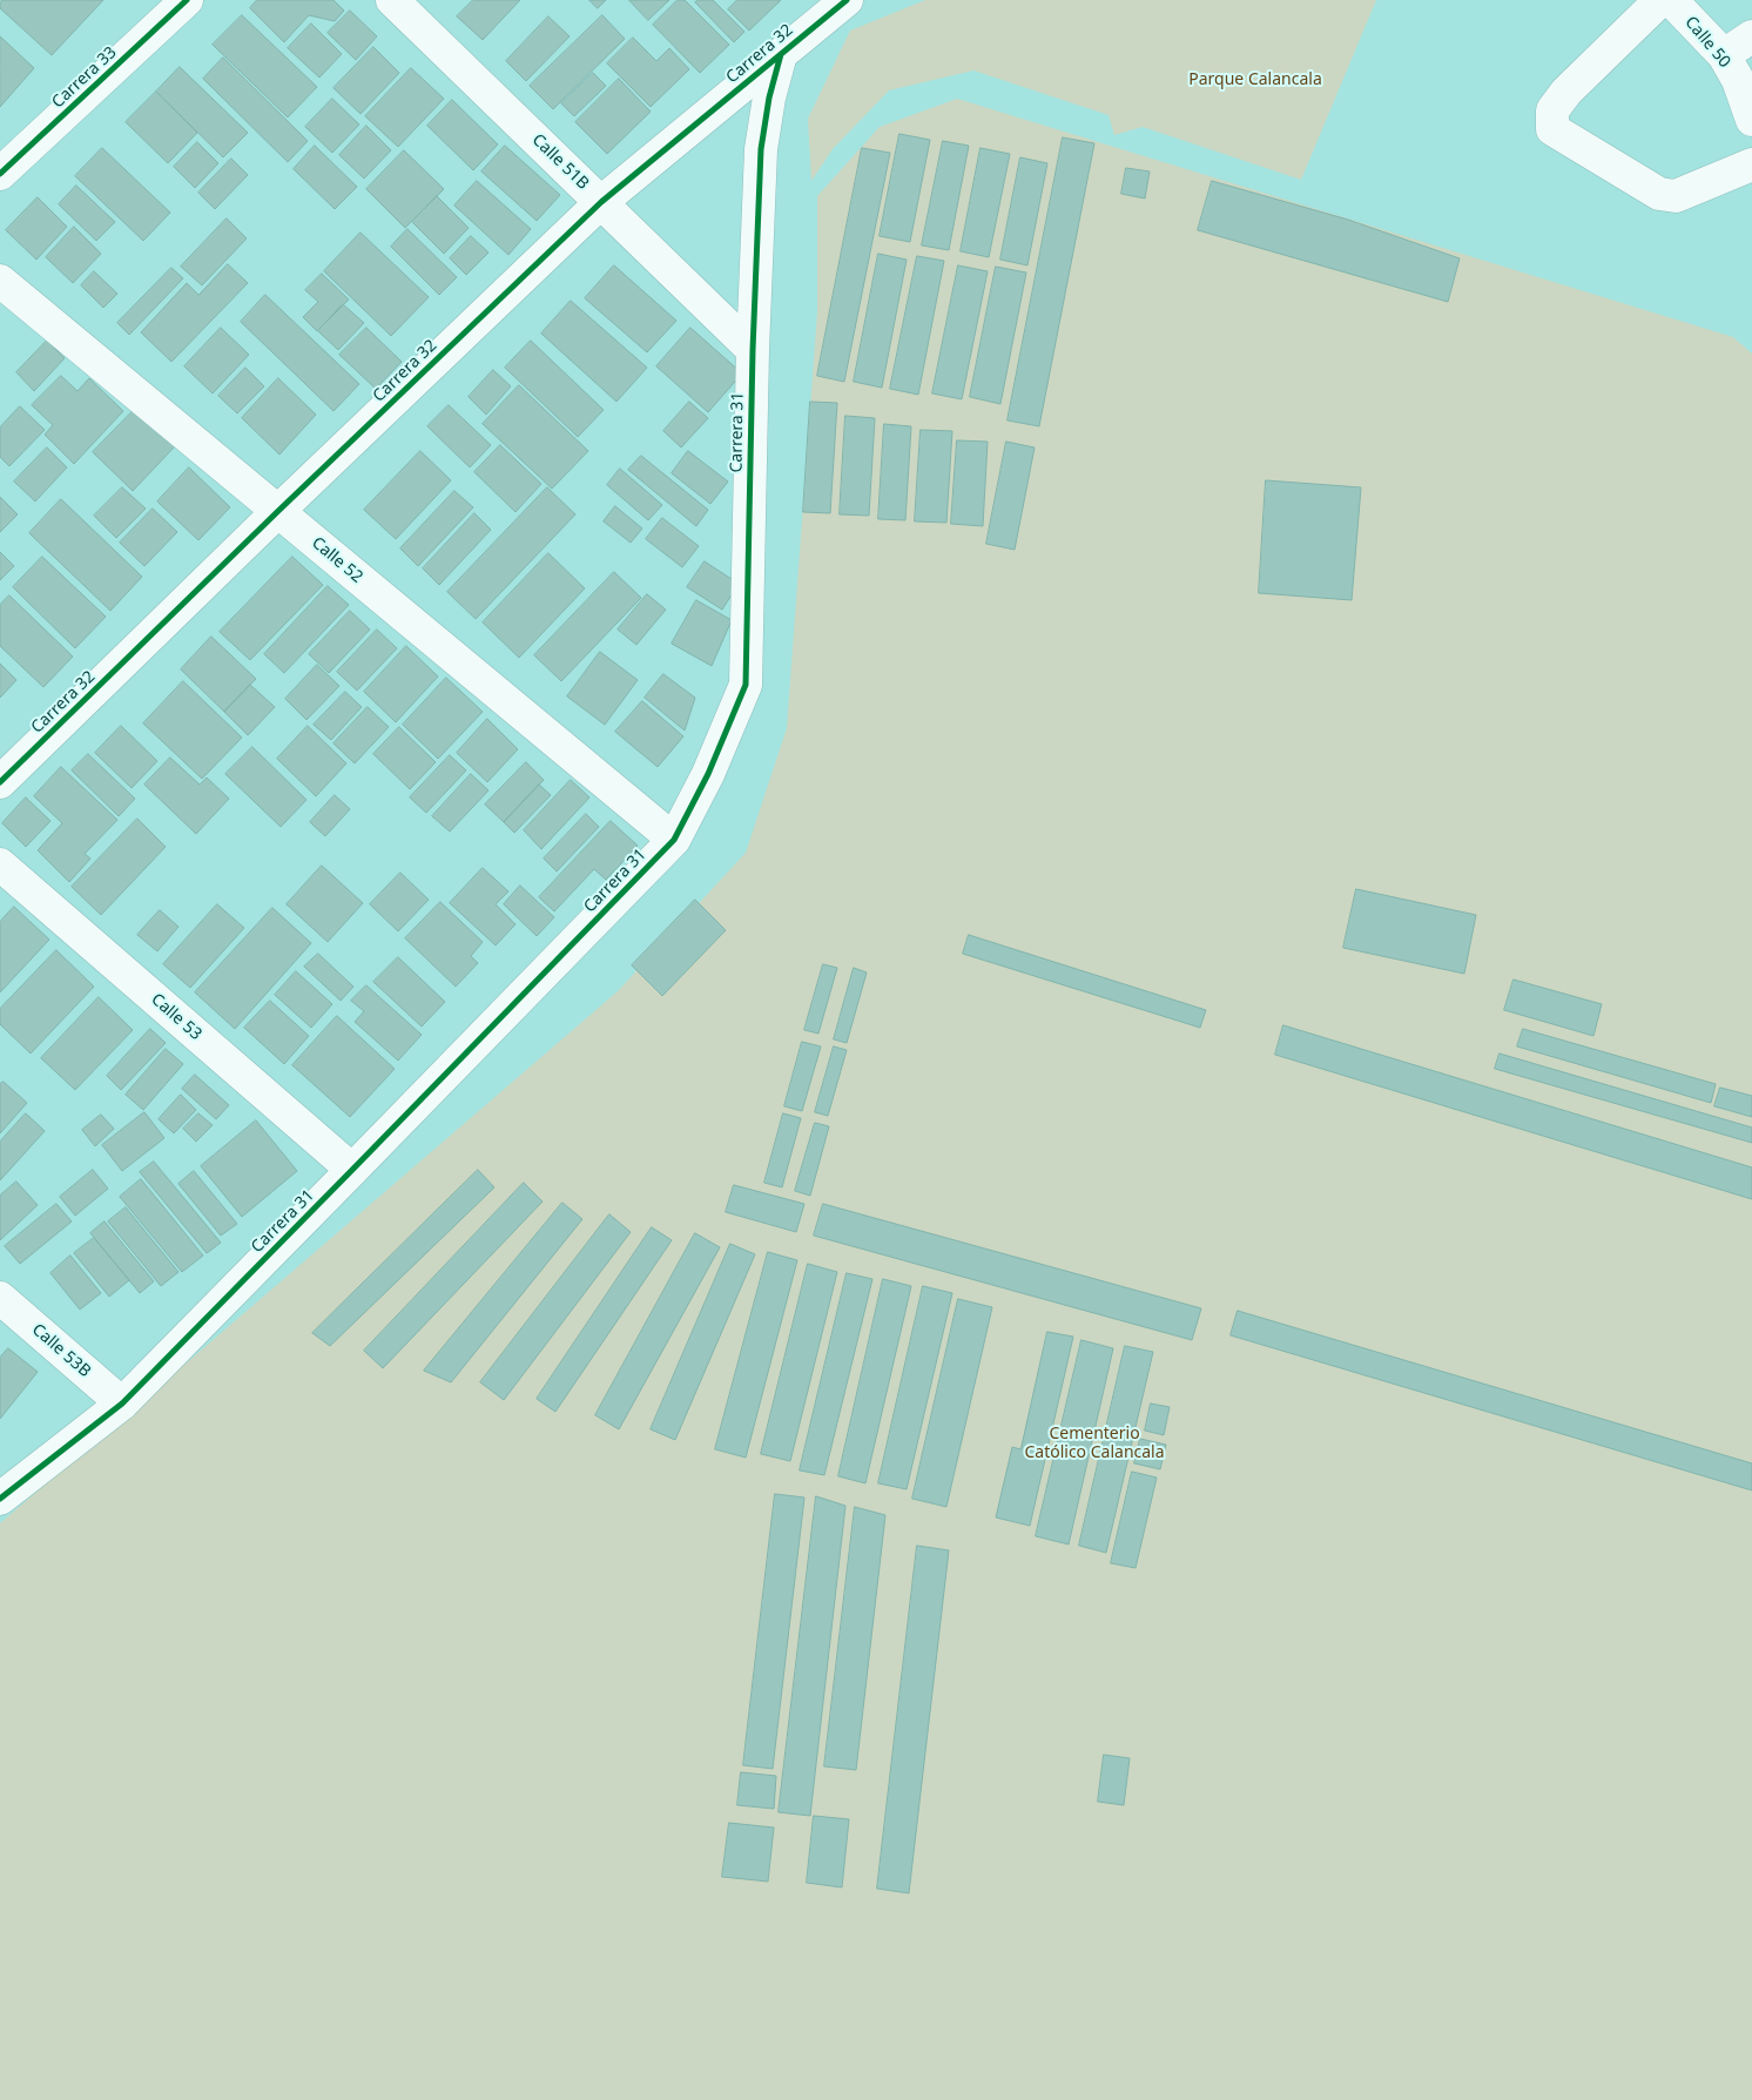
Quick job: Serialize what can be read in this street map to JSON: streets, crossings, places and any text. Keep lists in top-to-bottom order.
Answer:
{
  "streets": {
    "street": [
      "Calle 50",
      "Carrera 32",
      "Carrera 33",
      "Calle 51B",
      "Carrera 31",
      "Calle 52",
      "Calle 53",
      "Calle 53B"
    ]
  },
  "crossings": [
    ["Carrera 32", "Calle 51B"],
    ["Carrera 32", "Carrera 31"],
    ["Carrera 32", "Calle 52"],
    ["Calle 51B", "Carrera 31"],
    ["Carrera 31", "Calle 52"],
    ["Carrera 31", "Calle 53"],
    ["Carrera 31", "Calle 53B"]
  ],
  "parks": ["Parque Calancala", "Cementerio Católico Calancala"]
}
